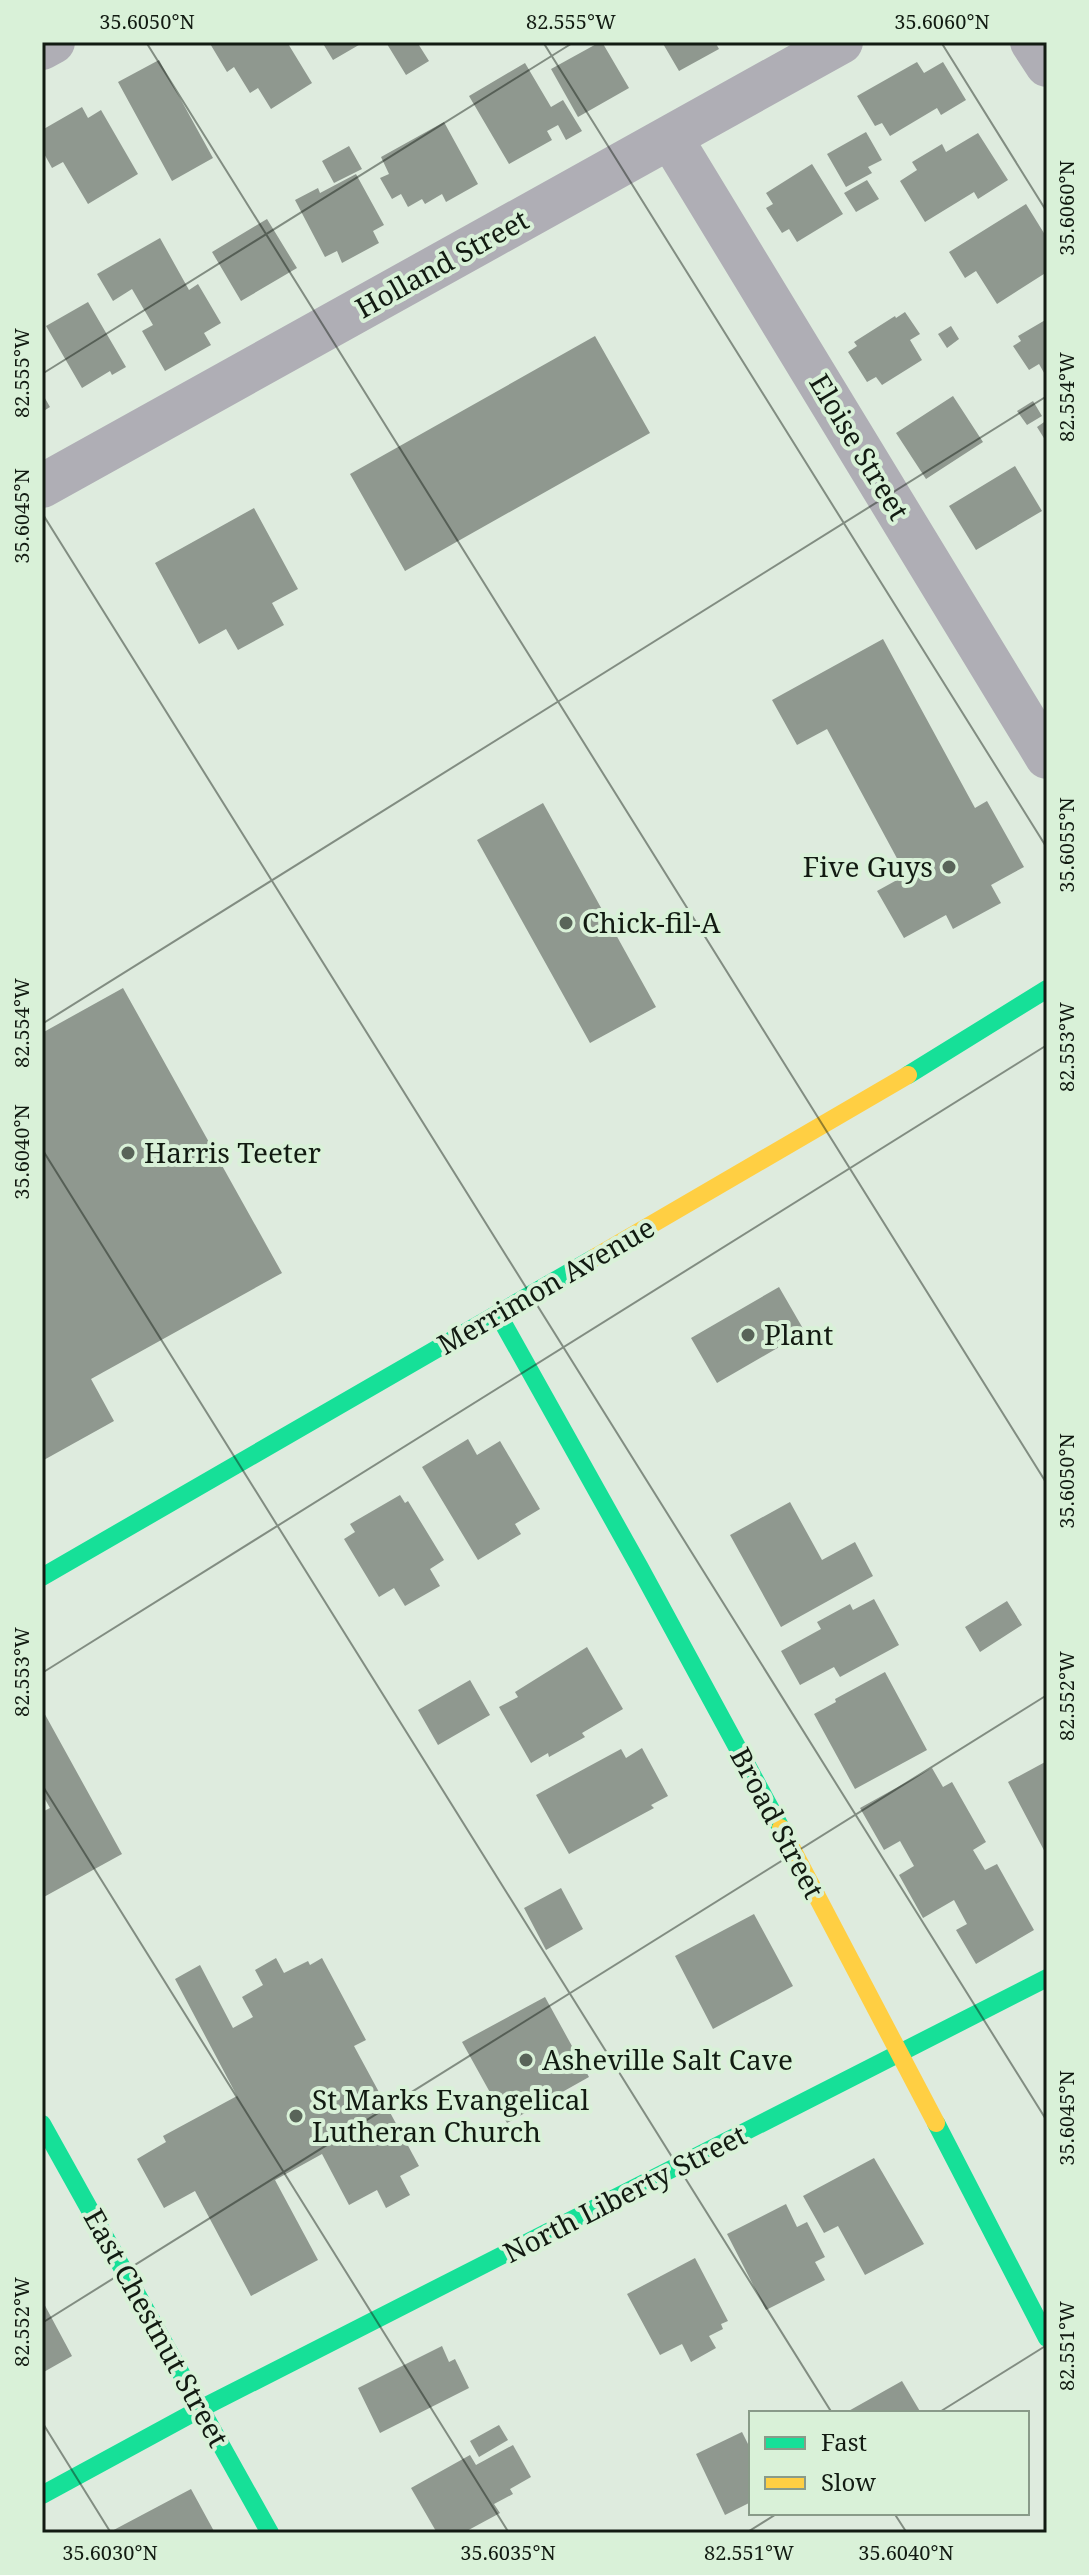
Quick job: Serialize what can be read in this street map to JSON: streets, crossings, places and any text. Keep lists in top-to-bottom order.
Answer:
{
  "streets": {
    "street": [
      "Holland Street",
      "Eloise Street",
      "Merrimon Avenue",
      "Broad Street",
      "North Liberty Street",
      "East Chestnut Street"
    ]
  },
  "crossings": [
    ["Holland Street", "Eloise Street"],
    ["Merrimon Avenue", "Broad Street"],
    ["Broad Street", "North Liberty Street"],
    ["North Liberty Street", "East Chestnut Street"]
  ],
  "places": [
    "Five Guys",
    "Chick-fil-A",
    "Harris Teeter",
    "Plant",
    "Asheville Salt Cave",
    "St Marks Evangelical Lutheran Church"
  ],
  "legend": ["Fast", "Slow"],
  "coordinates": [
    "35.6050°N",
    "82.555°W",
    "35.6060°N",
    "82.554°W",
    "35.6045°N",
    "35.6055°N",
    "82.553°W",
    "35.6040°N",
    "82.552°W",
    "82.551°W",
    "35.6030°N",
    "35.6035°N"
  ]
}
